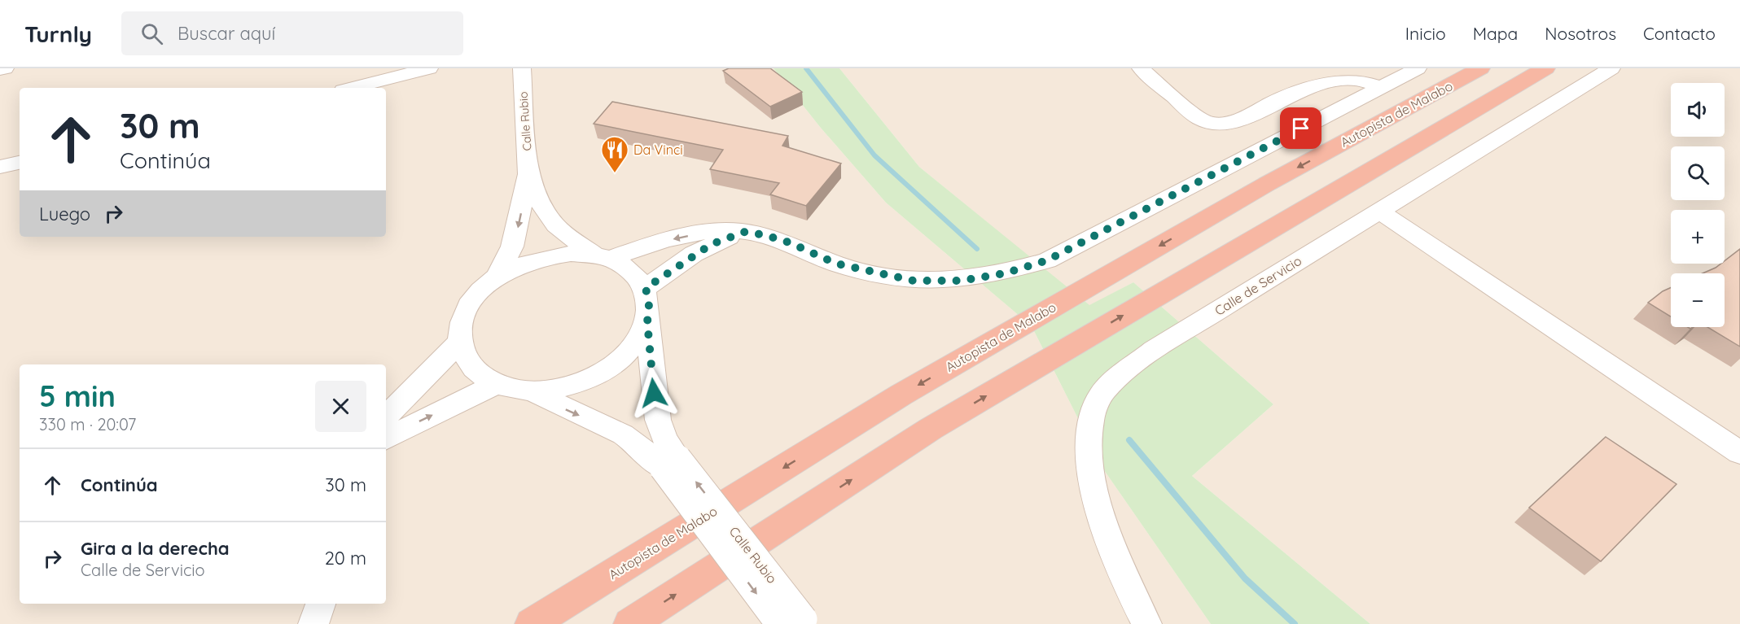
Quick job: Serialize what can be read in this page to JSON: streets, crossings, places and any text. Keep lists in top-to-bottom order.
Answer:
{
  "streets": {
    "highway": ["Autopista de Malabo"],
    "street": ["Calle Rubio", "Calle de Servicio"]
  },
  "places": {
    "restaurant": ["Da Vinci"]
  },
  "page": {
    "header": "Turnly",
    "search": "Buscar aquí",
    "nav": [
      "Inicio",
      "Mapa",
      "Nosotros",
      "Contacto"
    ],
    "map_buttons": ["+", "−"],
    "turn": ["30 m", "Continúa"],
    "then": "Luego",
    "heading": ["5 min", "330 m · 20:07"],
    "list": [
      {
        "name": "Continúa",
        "value": "30 m"
      },
      {
        "name": "Gira a la derecha",
        "note": "Calle de Servicio",
        "value": "20 m"
      }
    ]
  }
}
